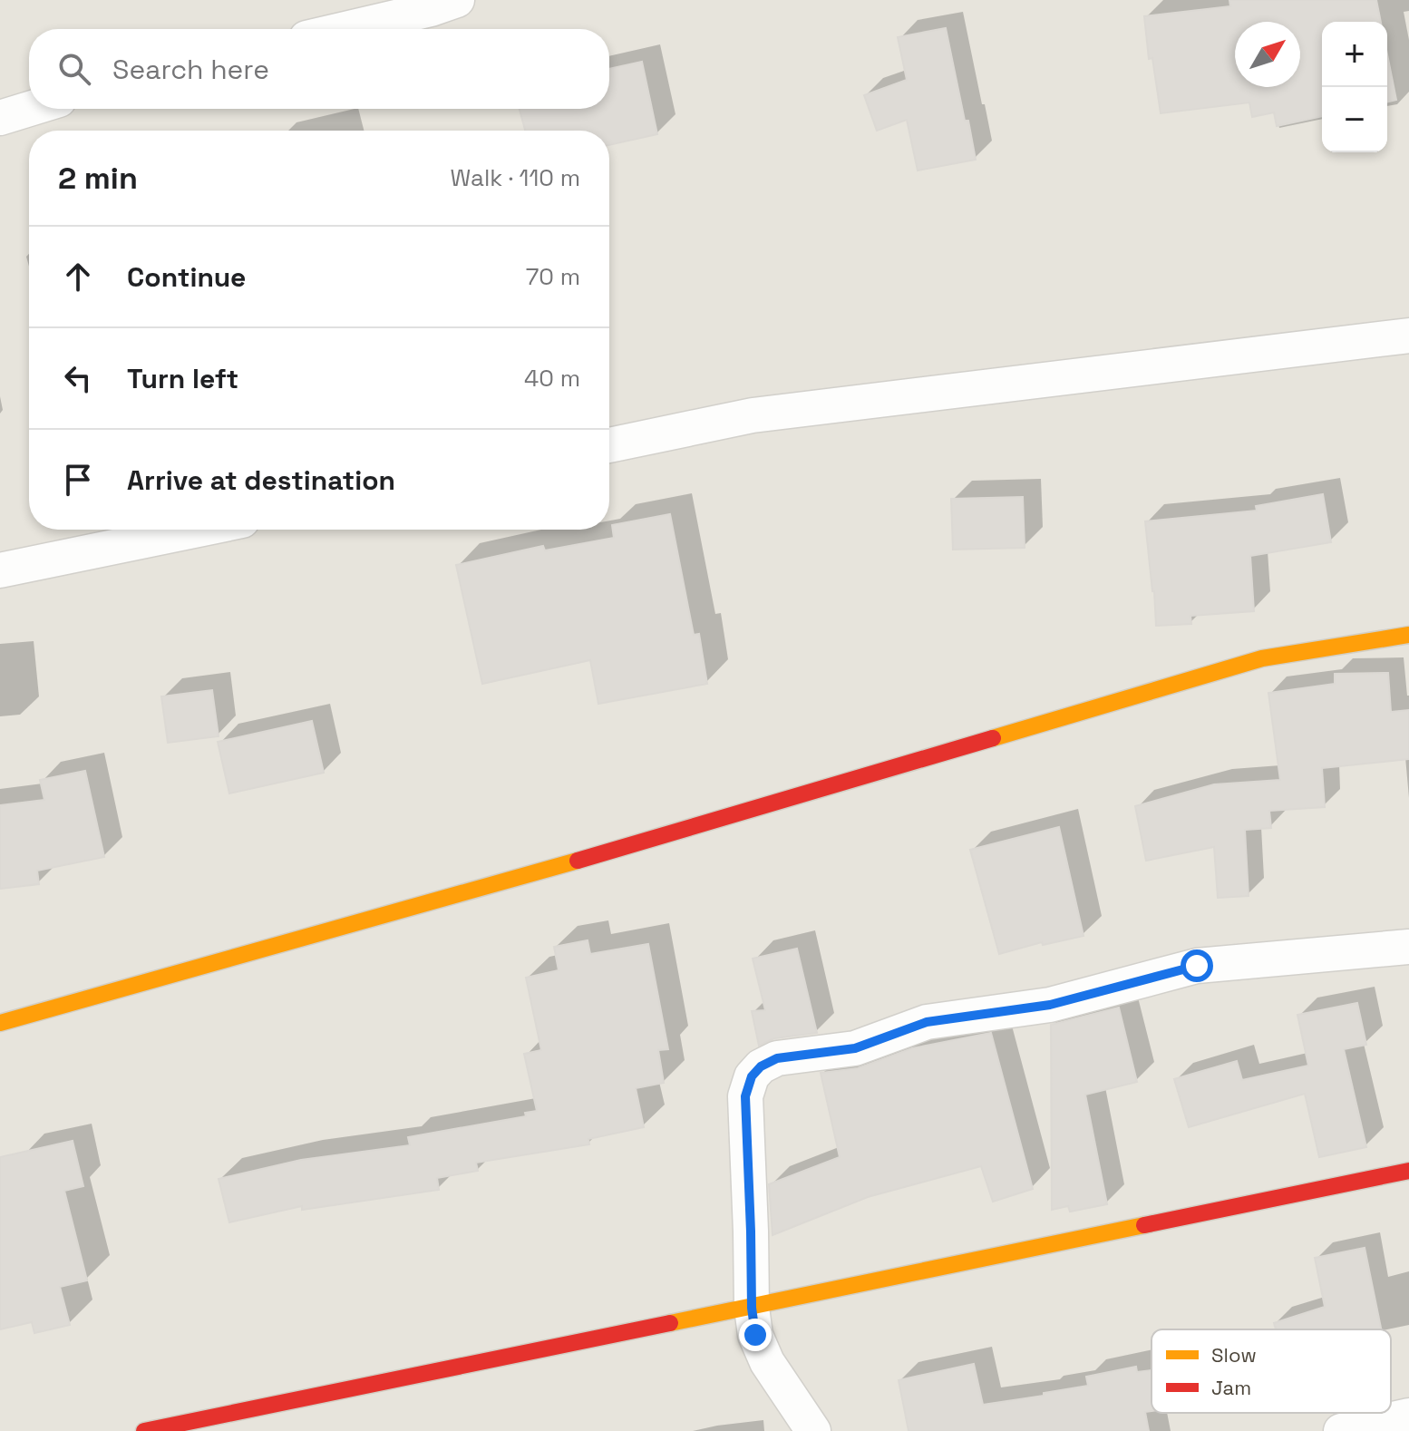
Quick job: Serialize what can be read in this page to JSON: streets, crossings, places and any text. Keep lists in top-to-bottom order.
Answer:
{
  "legend": ["Slow", "Jam"],
  "north": "top right",
  "page": {
    "map_buttons": ["+", "−"],
    "search": "Search here",
    "heading": ["2 min", "Walk · 110 m"],
    "list": [
      ["Continue", "70 m"],
      ["Turn left", "40 m"],
      "Arrive at destination"
    ]
  }
}
